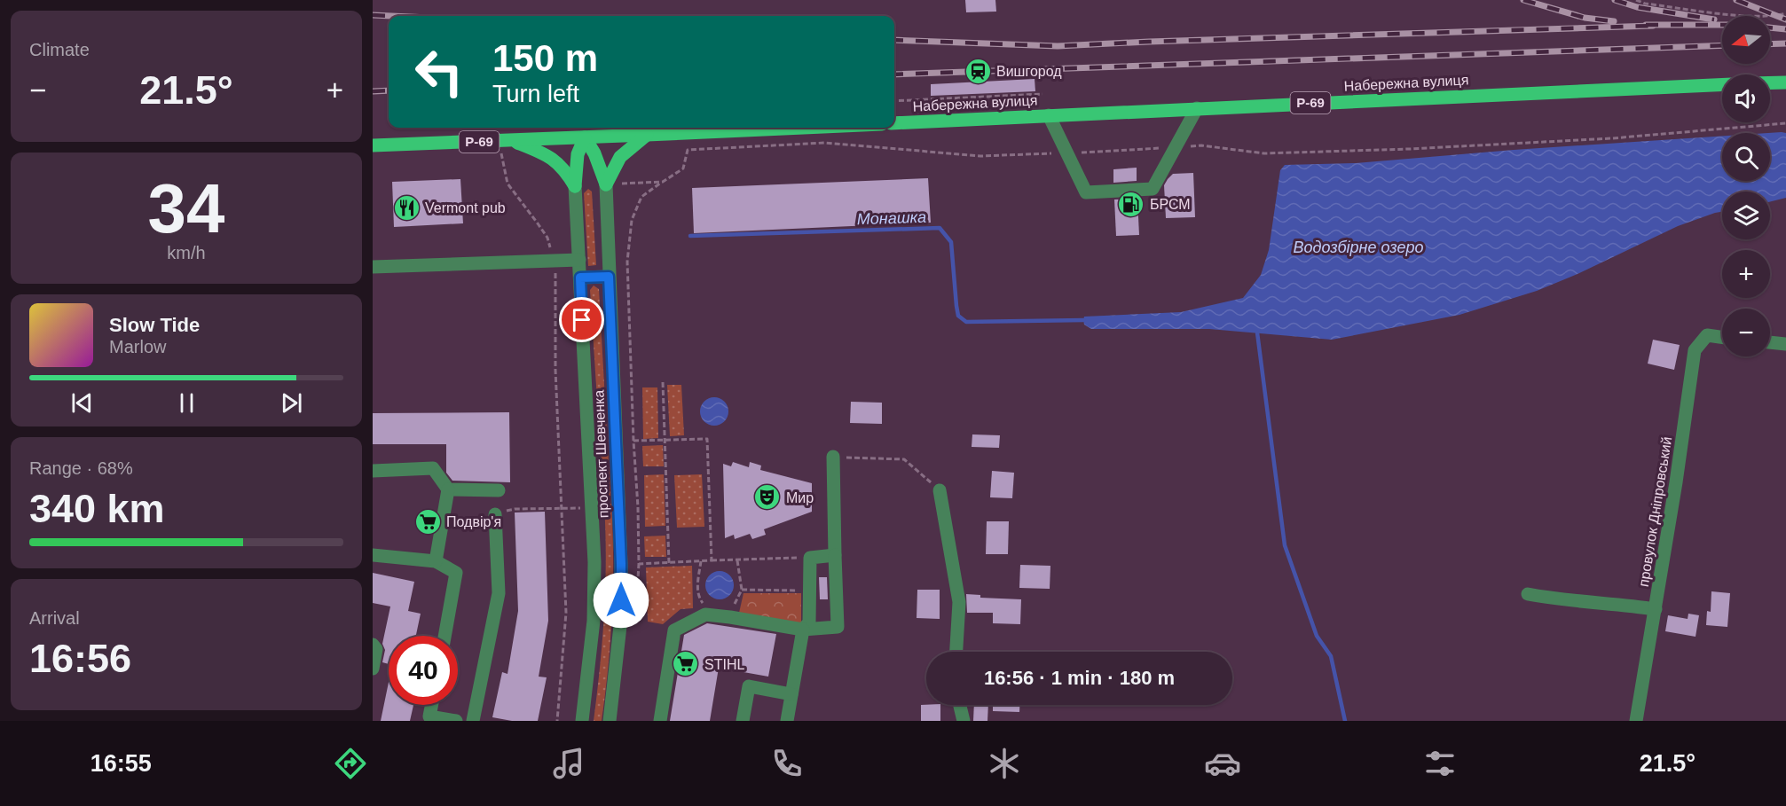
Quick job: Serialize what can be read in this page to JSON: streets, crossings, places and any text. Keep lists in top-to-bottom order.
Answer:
{
  "streets": {
    "main road": ["Набережна вулиця", "Р-69"],
    "street": ["проспект Шевченка", "провулок Дніпровський"]
  },
  "water": ["Монашка", "Водозбірне озеро"],
  "places": {
    "station": ["Вишгород"],
    "fuel station": ["БРСМ"],
    "restaurant": ["Vermont pub"],
    "theatre": ["Мир"],
    "supermarket": ["Подвір'я", "STIHL"]
  },
  "north": "left",
  "page": {
    "tile": [
      "Climate",
      ["34", "km/h"],
      ["Range · 68%", "340 km"],
      ["Arrival", "16:56"]
    ],
    "map_buttons": ["+", "−"],
    "turn": ["150 m", "Turn left"],
    "heat": ["−", "21.5°", "+"],
    "song": ["Slow Tide", "Marlow"],
    "limit": "40",
    "trip": "16:56 · 1 min · 180 m",
    "tabs": ["16:55", "21.5°"]
  }
}
